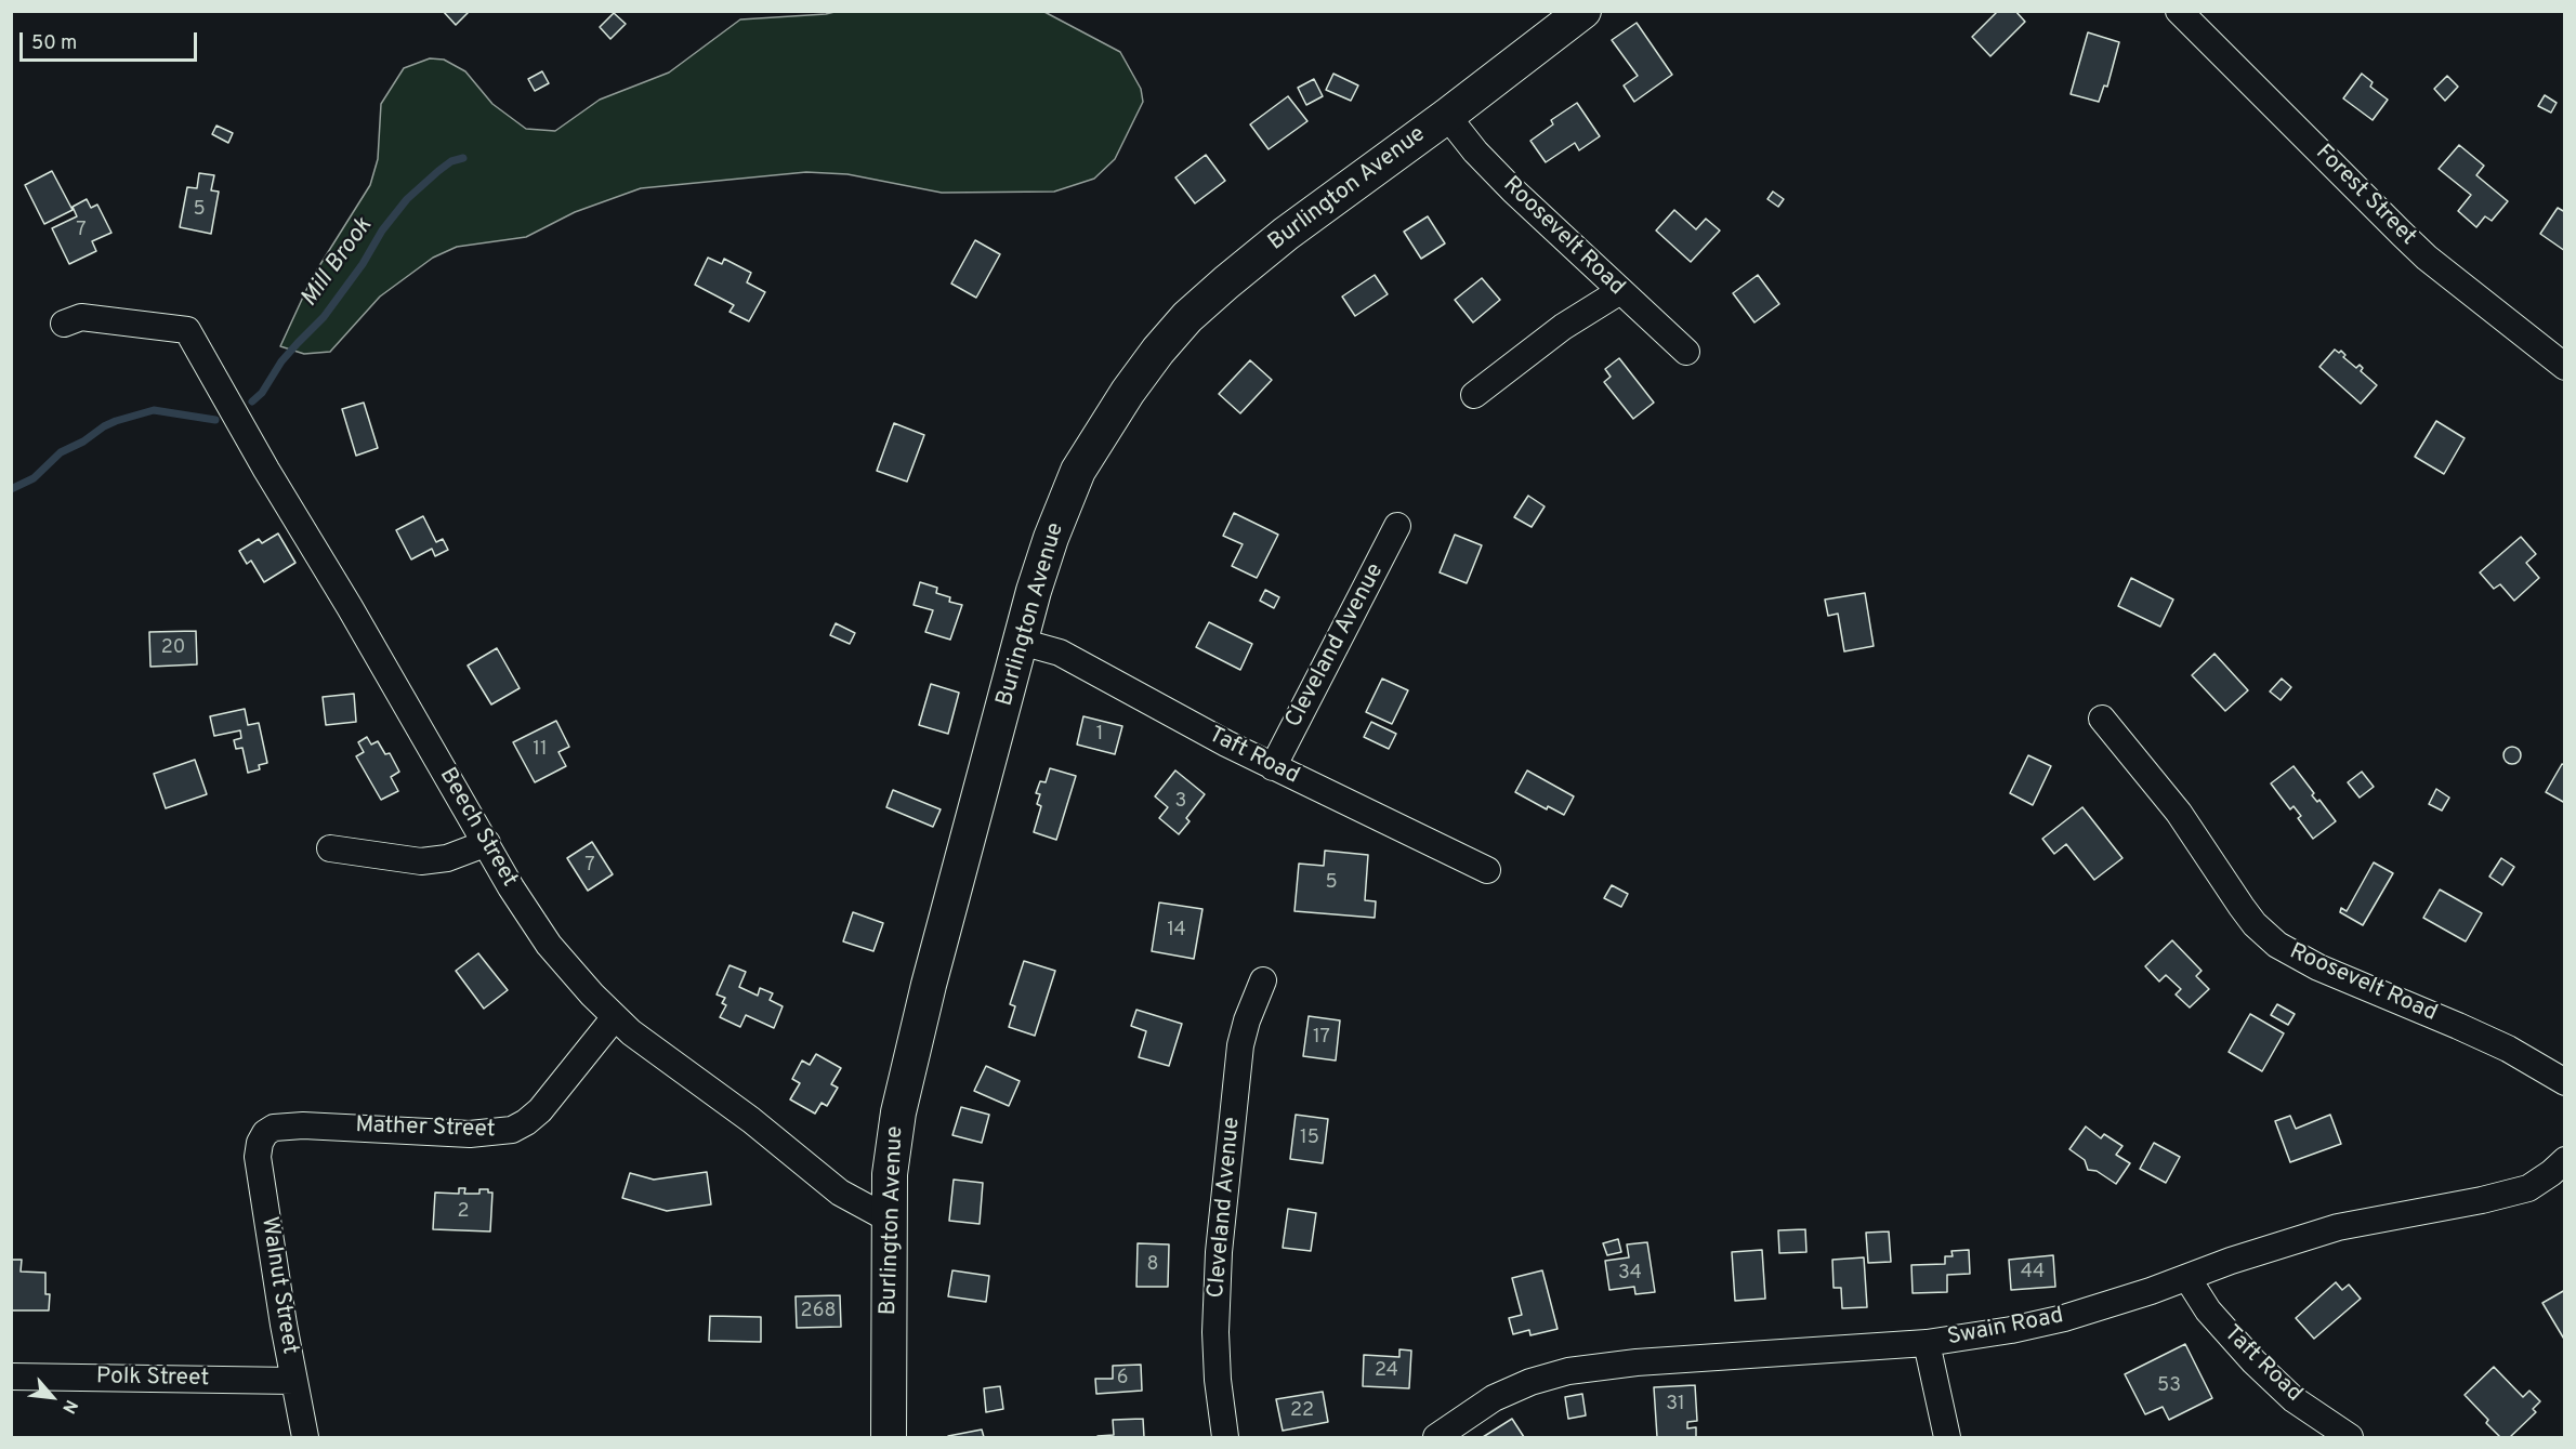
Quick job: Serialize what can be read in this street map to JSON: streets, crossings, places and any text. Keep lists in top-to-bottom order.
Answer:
{
  "streets": {
    "main road": ["Burlington Avenue"],
    "street": [
      "Forest Street",
      "Roosevelt Road",
      "Cleveland Avenue",
      "Taft Road",
      "Beech Street",
      "Mather Street",
      "Walnut Street",
      "Swain Road",
      "Polk Street"
    ]
  },
  "crossings": [
    ["Burlington Avenue", "Roosevelt Road"],
    ["Burlington Avenue", "Taft Road"],
    ["Burlington Avenue", "Beech Street"],
    ["Cleveland Avenue", "Taft Road"],
    ["Taft Road", "Swain Road"],
    ["Beech Street", "Mather Street"],
    ["Mather Street", "Walnut Street"],
    ["Walnut Street", "Polk Street"]
  ],
  "water": ["Mill Brook"],
  "house_numbers": [
    "5",
    "7",
    "20",
    "1",
    "11",
    "3",
    "7",
    "5",
    "14",
    "17",
    "15",
    "2",
    "8",
    "44",
    "34",
    "268",
    "24",
    "6",
    "53",
    "31",
    "22"
  ],
  "scale_bar": "50 m",
  "north": "bottom right"
}
